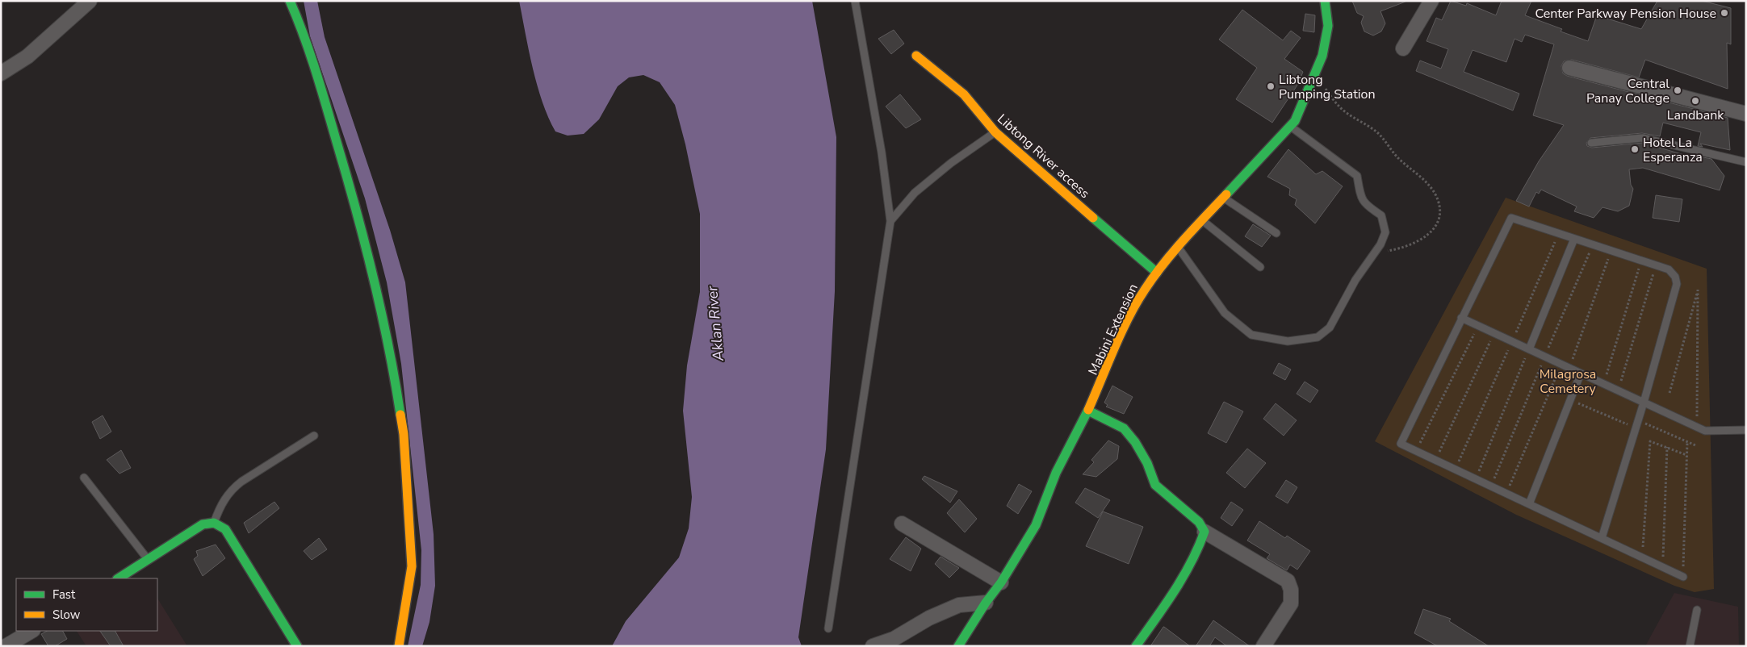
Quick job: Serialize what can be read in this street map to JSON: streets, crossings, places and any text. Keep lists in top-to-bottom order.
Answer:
{
  "streets": {
    "street": ["Libtong River access", "Mabini Extension"]
  },
  "crossings": [
    ["Libtong River access", "Mabini Extension"]
  ],
  "water": ["Aklan River"],
  "parks": ["Milagrosa Cemetery"],
  "places": [
    "Center Parkway Pension House",
    "Libtong Pumping Station",
    "Central Panay College",
    "Landbank",
    "Hotel La Esperanza"
  ],
  "legend": ["Fast", "Slow"]
}
